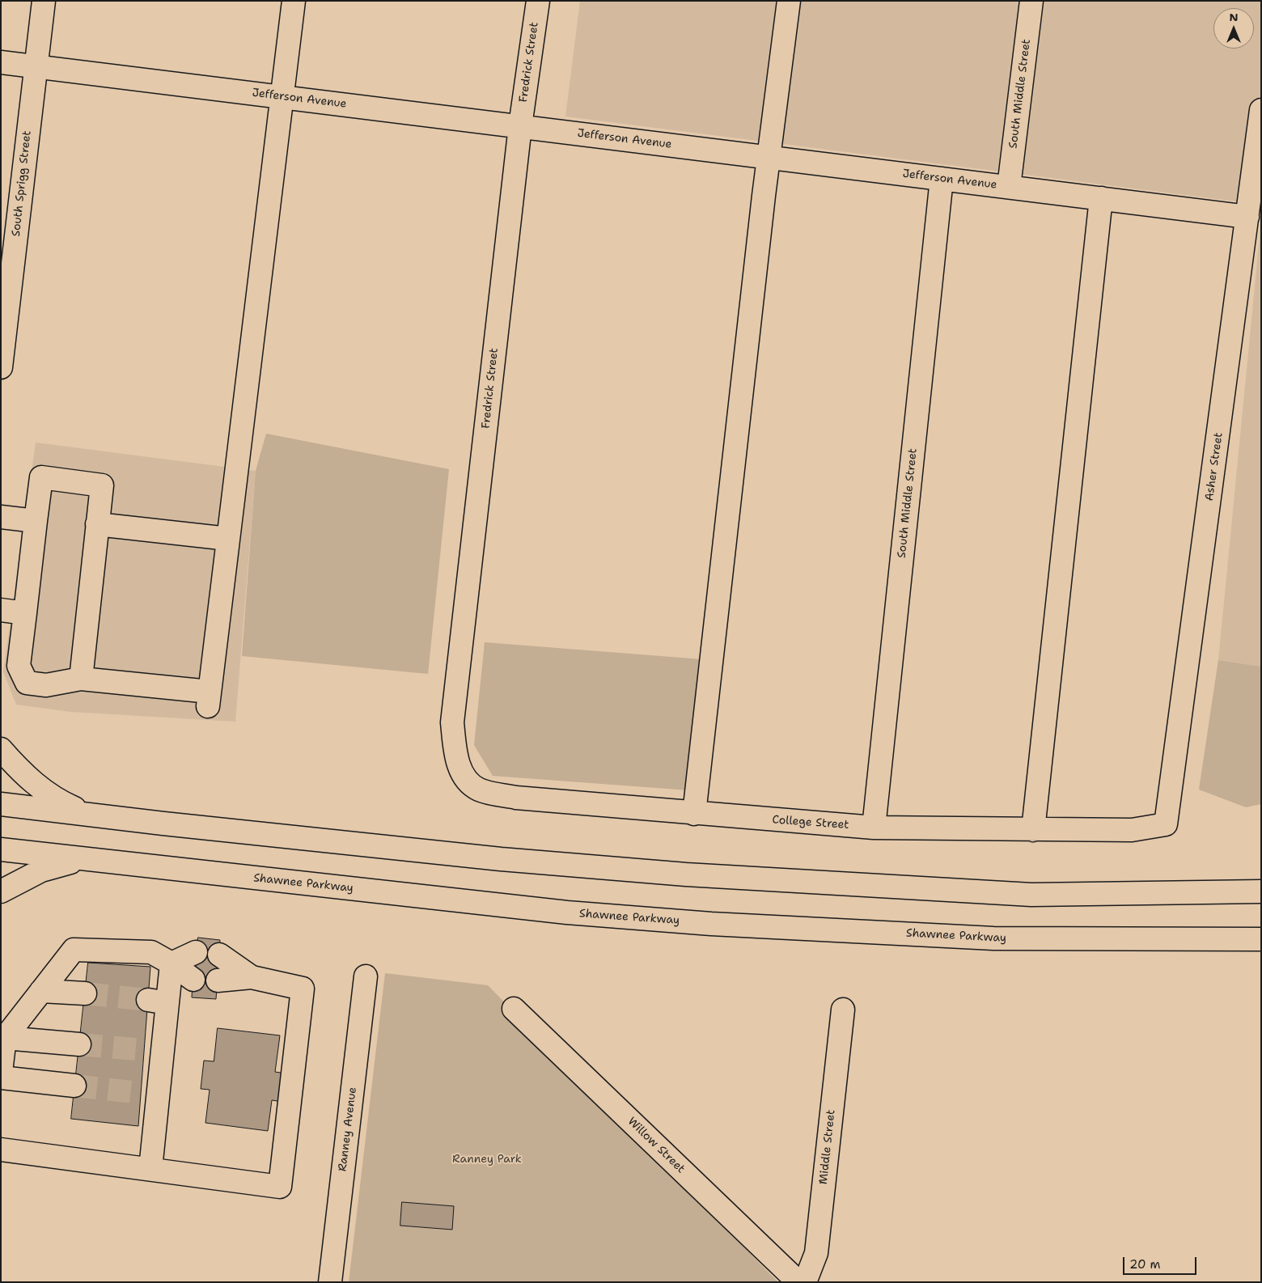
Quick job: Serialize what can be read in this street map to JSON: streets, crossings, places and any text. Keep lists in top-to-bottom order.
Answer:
{
  "streets": {
    "main road": [
      "Fredrick Street",
      "South Middle Street",
      "Jefferson Avenue",
      "South Sprigg Street",
      "Asher Street",
      "College Street",
      "Shawnee Parkway",
      "Ranney Avenue",
      "Willow Street",
      "Middle Street"
    ]
  },
  "crossings": [
    ["Fredrick Street", "Jefferson Avenue"],
    ["Fredrick Street", "College Street"],
    ["South Middle Street", "Jefferson Avenue"],
    ["South Middle Street", "College Street"],
    ["Jefferson Avenue", "South Sprigg Street"],
    ["Jefferson Avenue", "Asher Street"],
    ["Asher Street", "College Street"]
  ],
  "parks": ["Ranney Park"],
  "scale_bar": "20 m",
  "north": "top"
}
